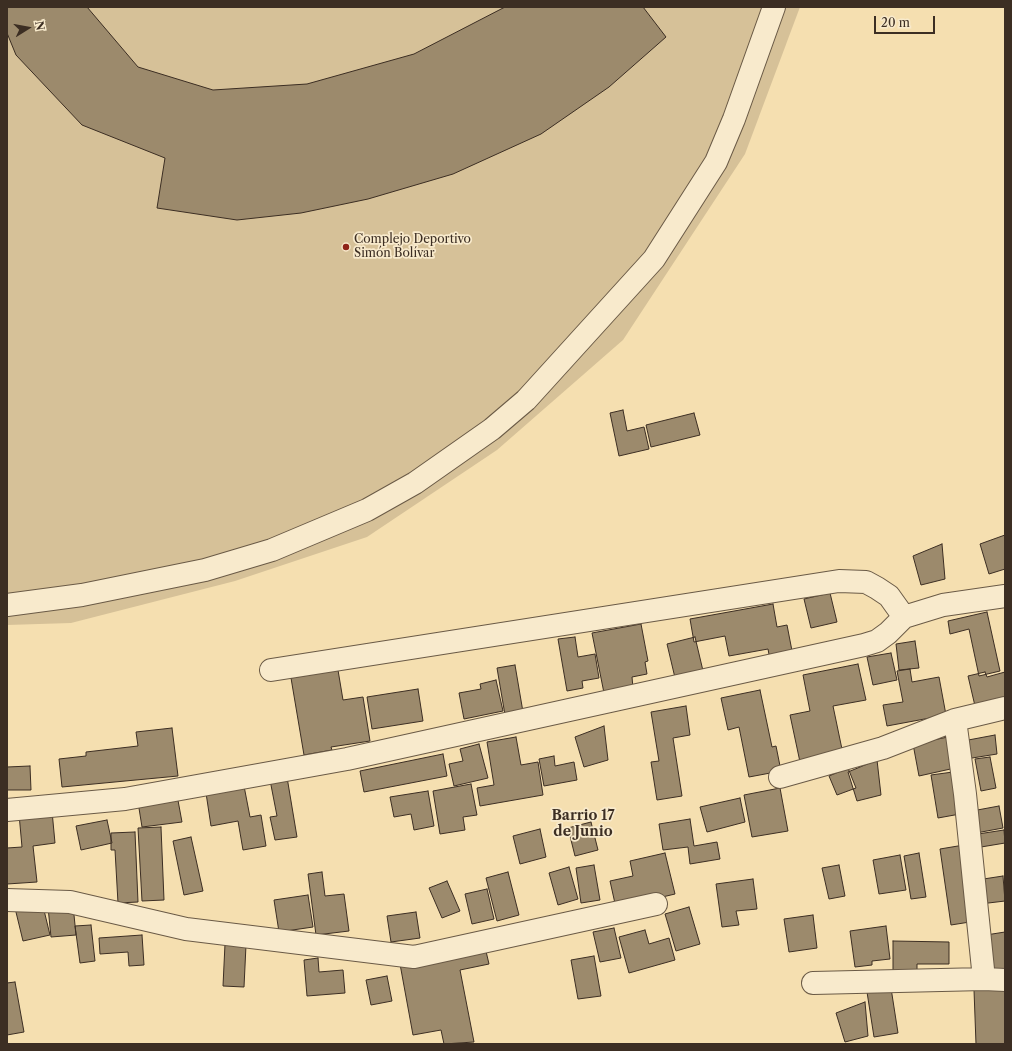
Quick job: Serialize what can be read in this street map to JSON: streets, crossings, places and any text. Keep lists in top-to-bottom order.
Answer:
{
  "districts": ["Barrio 17 de Junio"],
  "places": ["Complejo Deportivo Simón Bolívar"],
  "scale_bar": "20 m",
  "north": "right"
}
